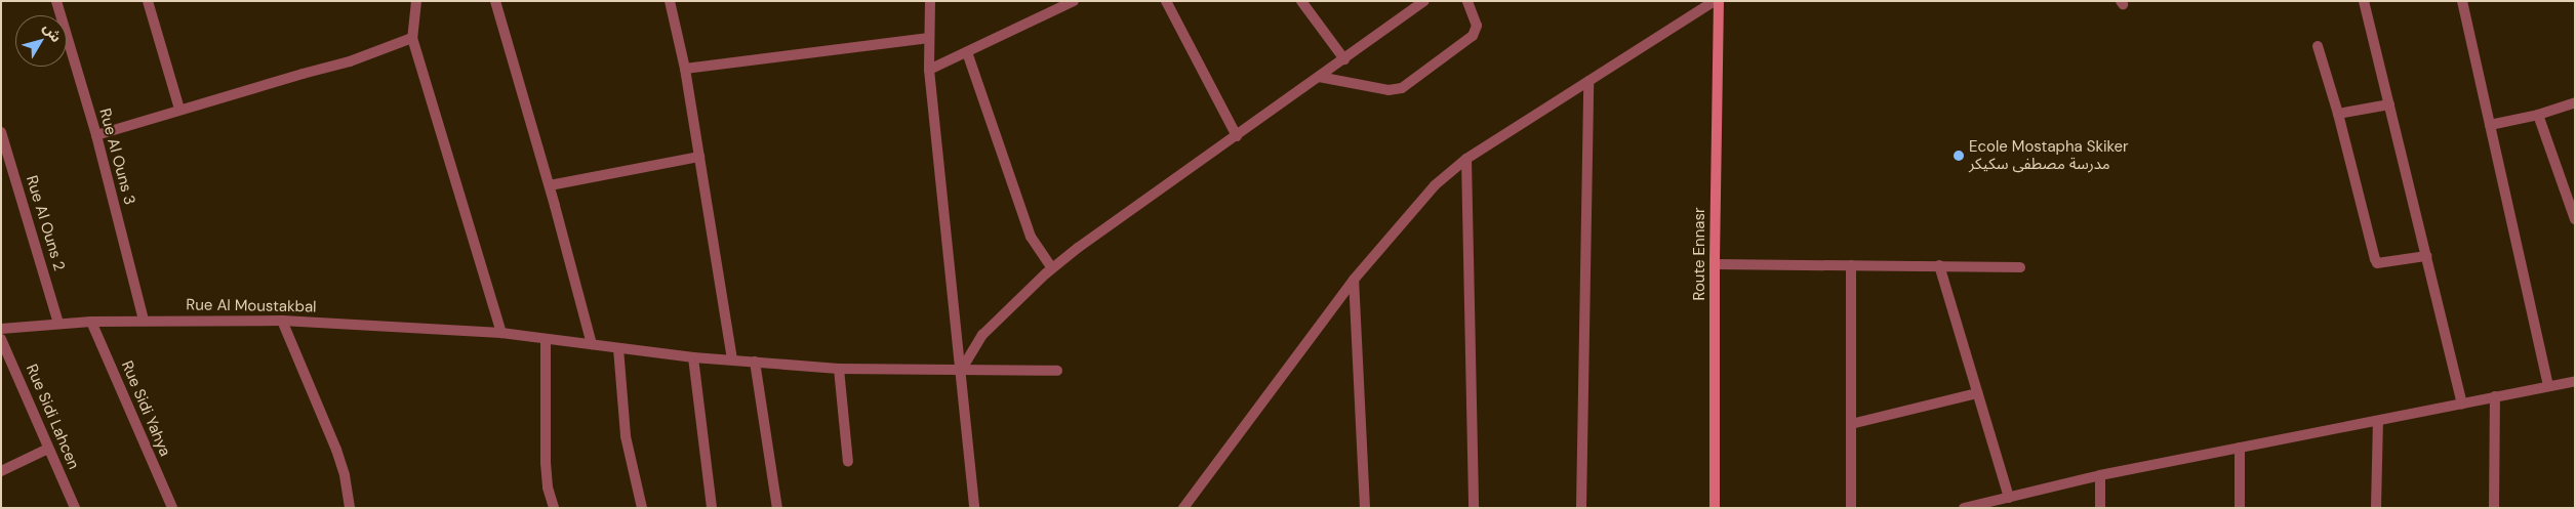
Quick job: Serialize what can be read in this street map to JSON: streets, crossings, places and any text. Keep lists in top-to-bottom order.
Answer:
{
  "streets": {
    "main road": ["Route Ennasr"],
    "street": [
      "Rue Al Ouns 3",
      "Rue Al Ouns 2",
      "Rue Al Moustakbal",
      "Rue Sidi Yahya",
      "Rue Sidi Lahcen"
    ]
  },
  "crossings": [
    ["Rue Al Ouns 3", "Rue Al Moustakbal"],
    ["Rue Al Ouns 2", "Rue Al Moustakbal"],
    ["Rue Al Moustakbal", "Rue Sidi Yahya"]
  ],
  "places": ["Ecole Mostapha Skiker مدرسة مصطفى سكيكر"],
  "north": "top right"
}
